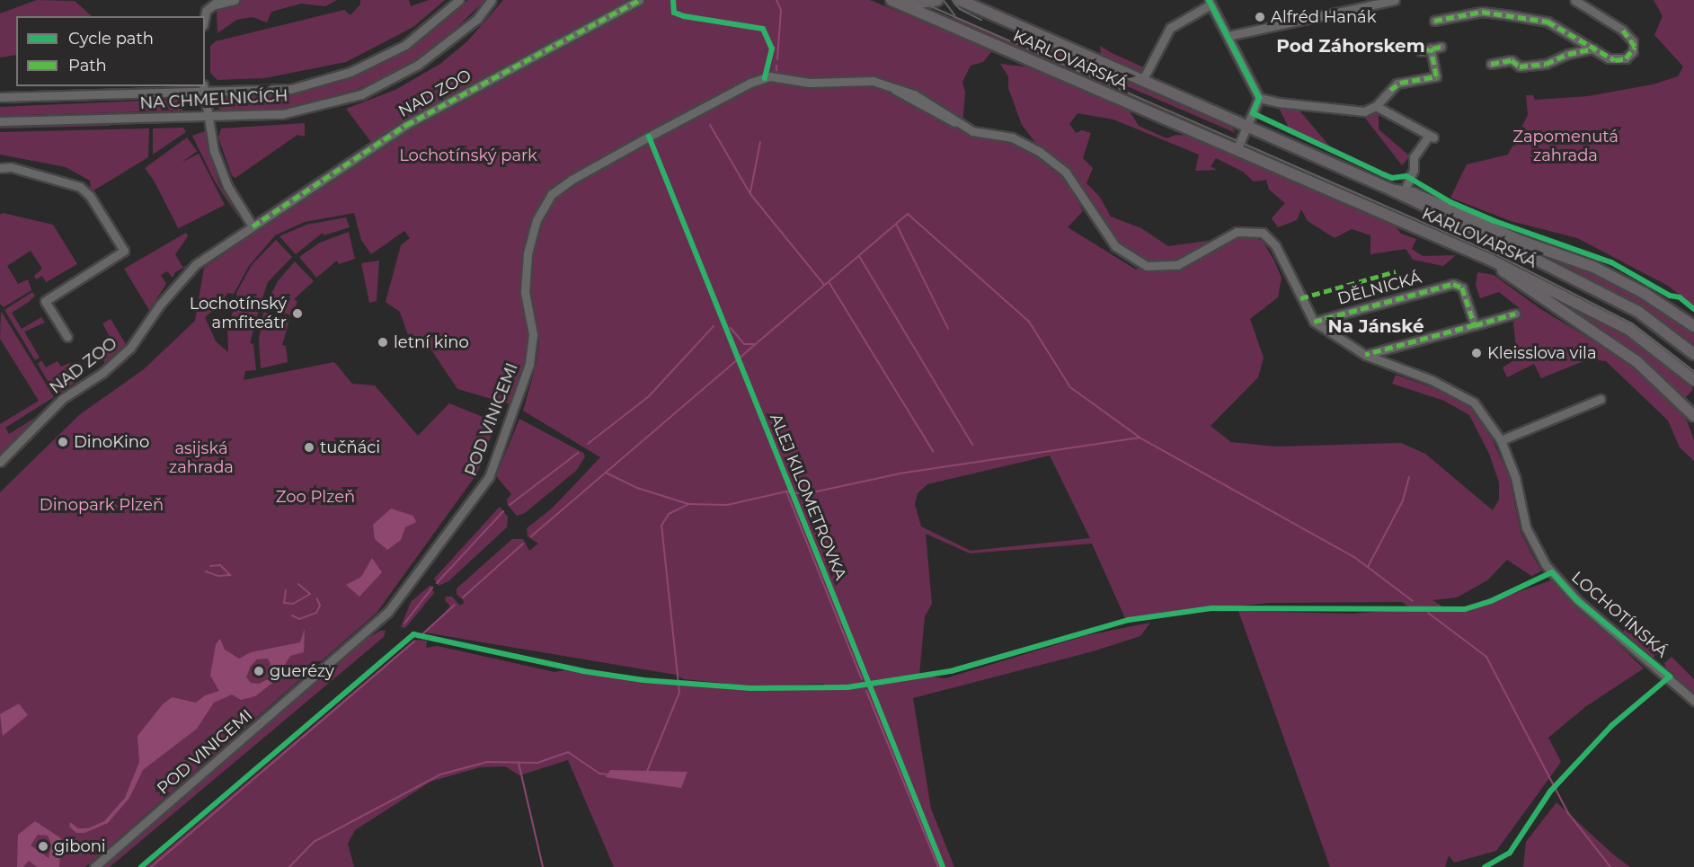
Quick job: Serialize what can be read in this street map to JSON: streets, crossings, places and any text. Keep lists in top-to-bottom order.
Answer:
{
  "streets": {
    "main road": ["KARLOVARSKÁ"],
    "street": [
      "NAD ZOO",
      "NA CHMELNICÍCH",
      "DĚLNICKÁ",
      "POD VINICEMI",
      "LOCHOTÍNSKÁ"
    ],
    "cycle path": ["ALEJ KILOMETROVKA"]
  },
  "crossings": [
    ["DĚLNICKÁ", "POD VINICEMI"],
    ["DĚLNICKÁ", "LOCHOTÍNSKÁ"],
    ["POD VINICEMI", "LOCHOTÍNSKÁ"]
  ],
  "districts": ["Pod Záhorskem", "Na Jánské"],
  "parks": [
    "Zapomenutá zahrada",
    "Lochotínský park",
    "asijská zahrada",
    "Zoo Plzeň",
    "Dinopark Plzeň"
  ],
  "places": [
    "Alfréd Hanák",
    "Lochotínský amfiteátr",
    "letní kino",
    "Kleisslova vila",
    "DinoKino",
    "tučňáci",
    "guerézy",
    "giboni"
  ],
  "legend": ["Cycle path", "Path"]
}
